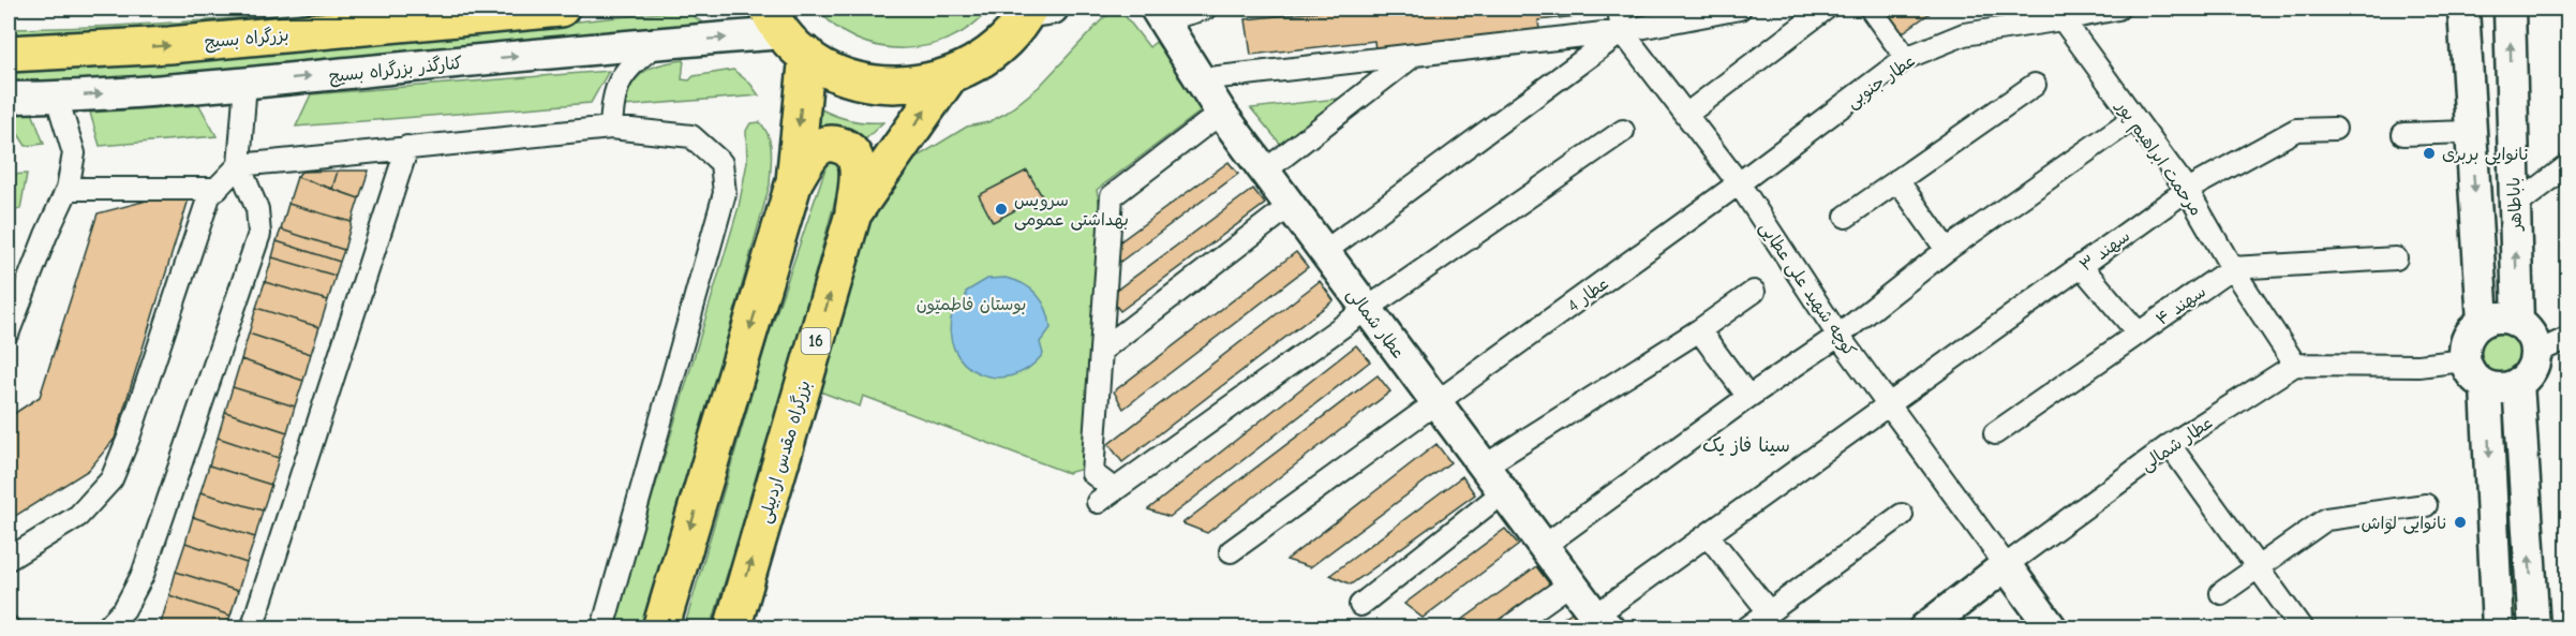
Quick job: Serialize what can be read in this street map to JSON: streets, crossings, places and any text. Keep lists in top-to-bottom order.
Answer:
{
  "streets": {
    "highway": ["بزرگراه بسیج", "16", "بزرگراه مقدس اردبیلی"],
    "street": [
      "کنارگذر بزرگراه بسیج",
      "عطار جنوبی",
      "مرحمت ابراهیم پور",
      "باباطاهر",
      "سهند ۳",
      "کوچه شهید علی عطایی",
      "عطار 4",
      "سهند ۴",
      "عطار شمالی"
    ]
  },
  "crossings": [
    ["کنارگذر بزرگراه بسیج", "16"],
    ["عطار جنوبی", "مرحمت ابراهیم پور"],
    ["عطار جنوبی", "کوچه شهید علی عطایی"],
    ["عطار جنوبی", "عطار 4"],
    ["مرحمت ابراهیم پور", "سهند ۳"],
    ["مرحمت ابراهیم پور", "سهند ۴"],
    ["مرحمت ابراهیم پور", "عطار شمالی"],
    ["سهند ۳", "کوچه شهید علی عطایی"],
    ["سهند ۳", "عطار شمالی"],
    ["کوچه شهید علی عطایی", "عطار 4"],
    ["کوچه شهید علی عطایی", "عطار شمالی"],
    ["عطار 4", "عطار شمالی"],
    ["16", "بزرگراه مقدس اردبیلی"]
  ],
  "one_way": ["بزرگراه بسیج"],
  "districts": ["سینا فاز یک"],
  "parks": ["بوستان فاطمیّون"],
  "places": ["نانوایی بربری", "سرویس بهداشتی عمومی", "نانوایی لواش"]
}
